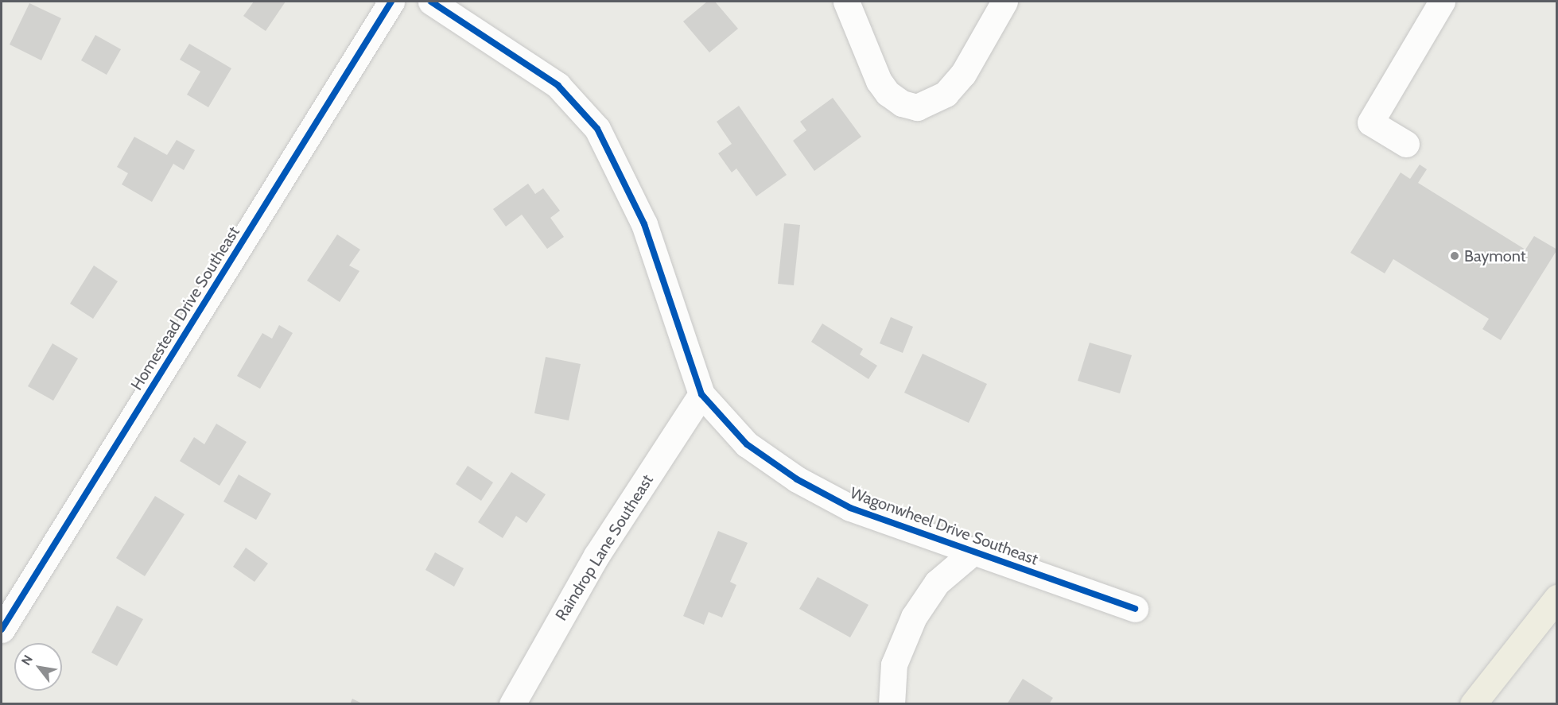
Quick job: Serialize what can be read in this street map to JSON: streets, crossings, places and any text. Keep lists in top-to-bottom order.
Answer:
{
  "streets": {
    "street": ["Homestead Drive Southeast", "Wagonwheel Drive Southeast", "Raindrop Lane Southeast"]
  },
  "crossings": [
    ["Wagonwheel Drive Southeast", "Raindrop Lane Southeast"]
  ],
  "places": ["Baymont"],
  "north": "top left"
}
